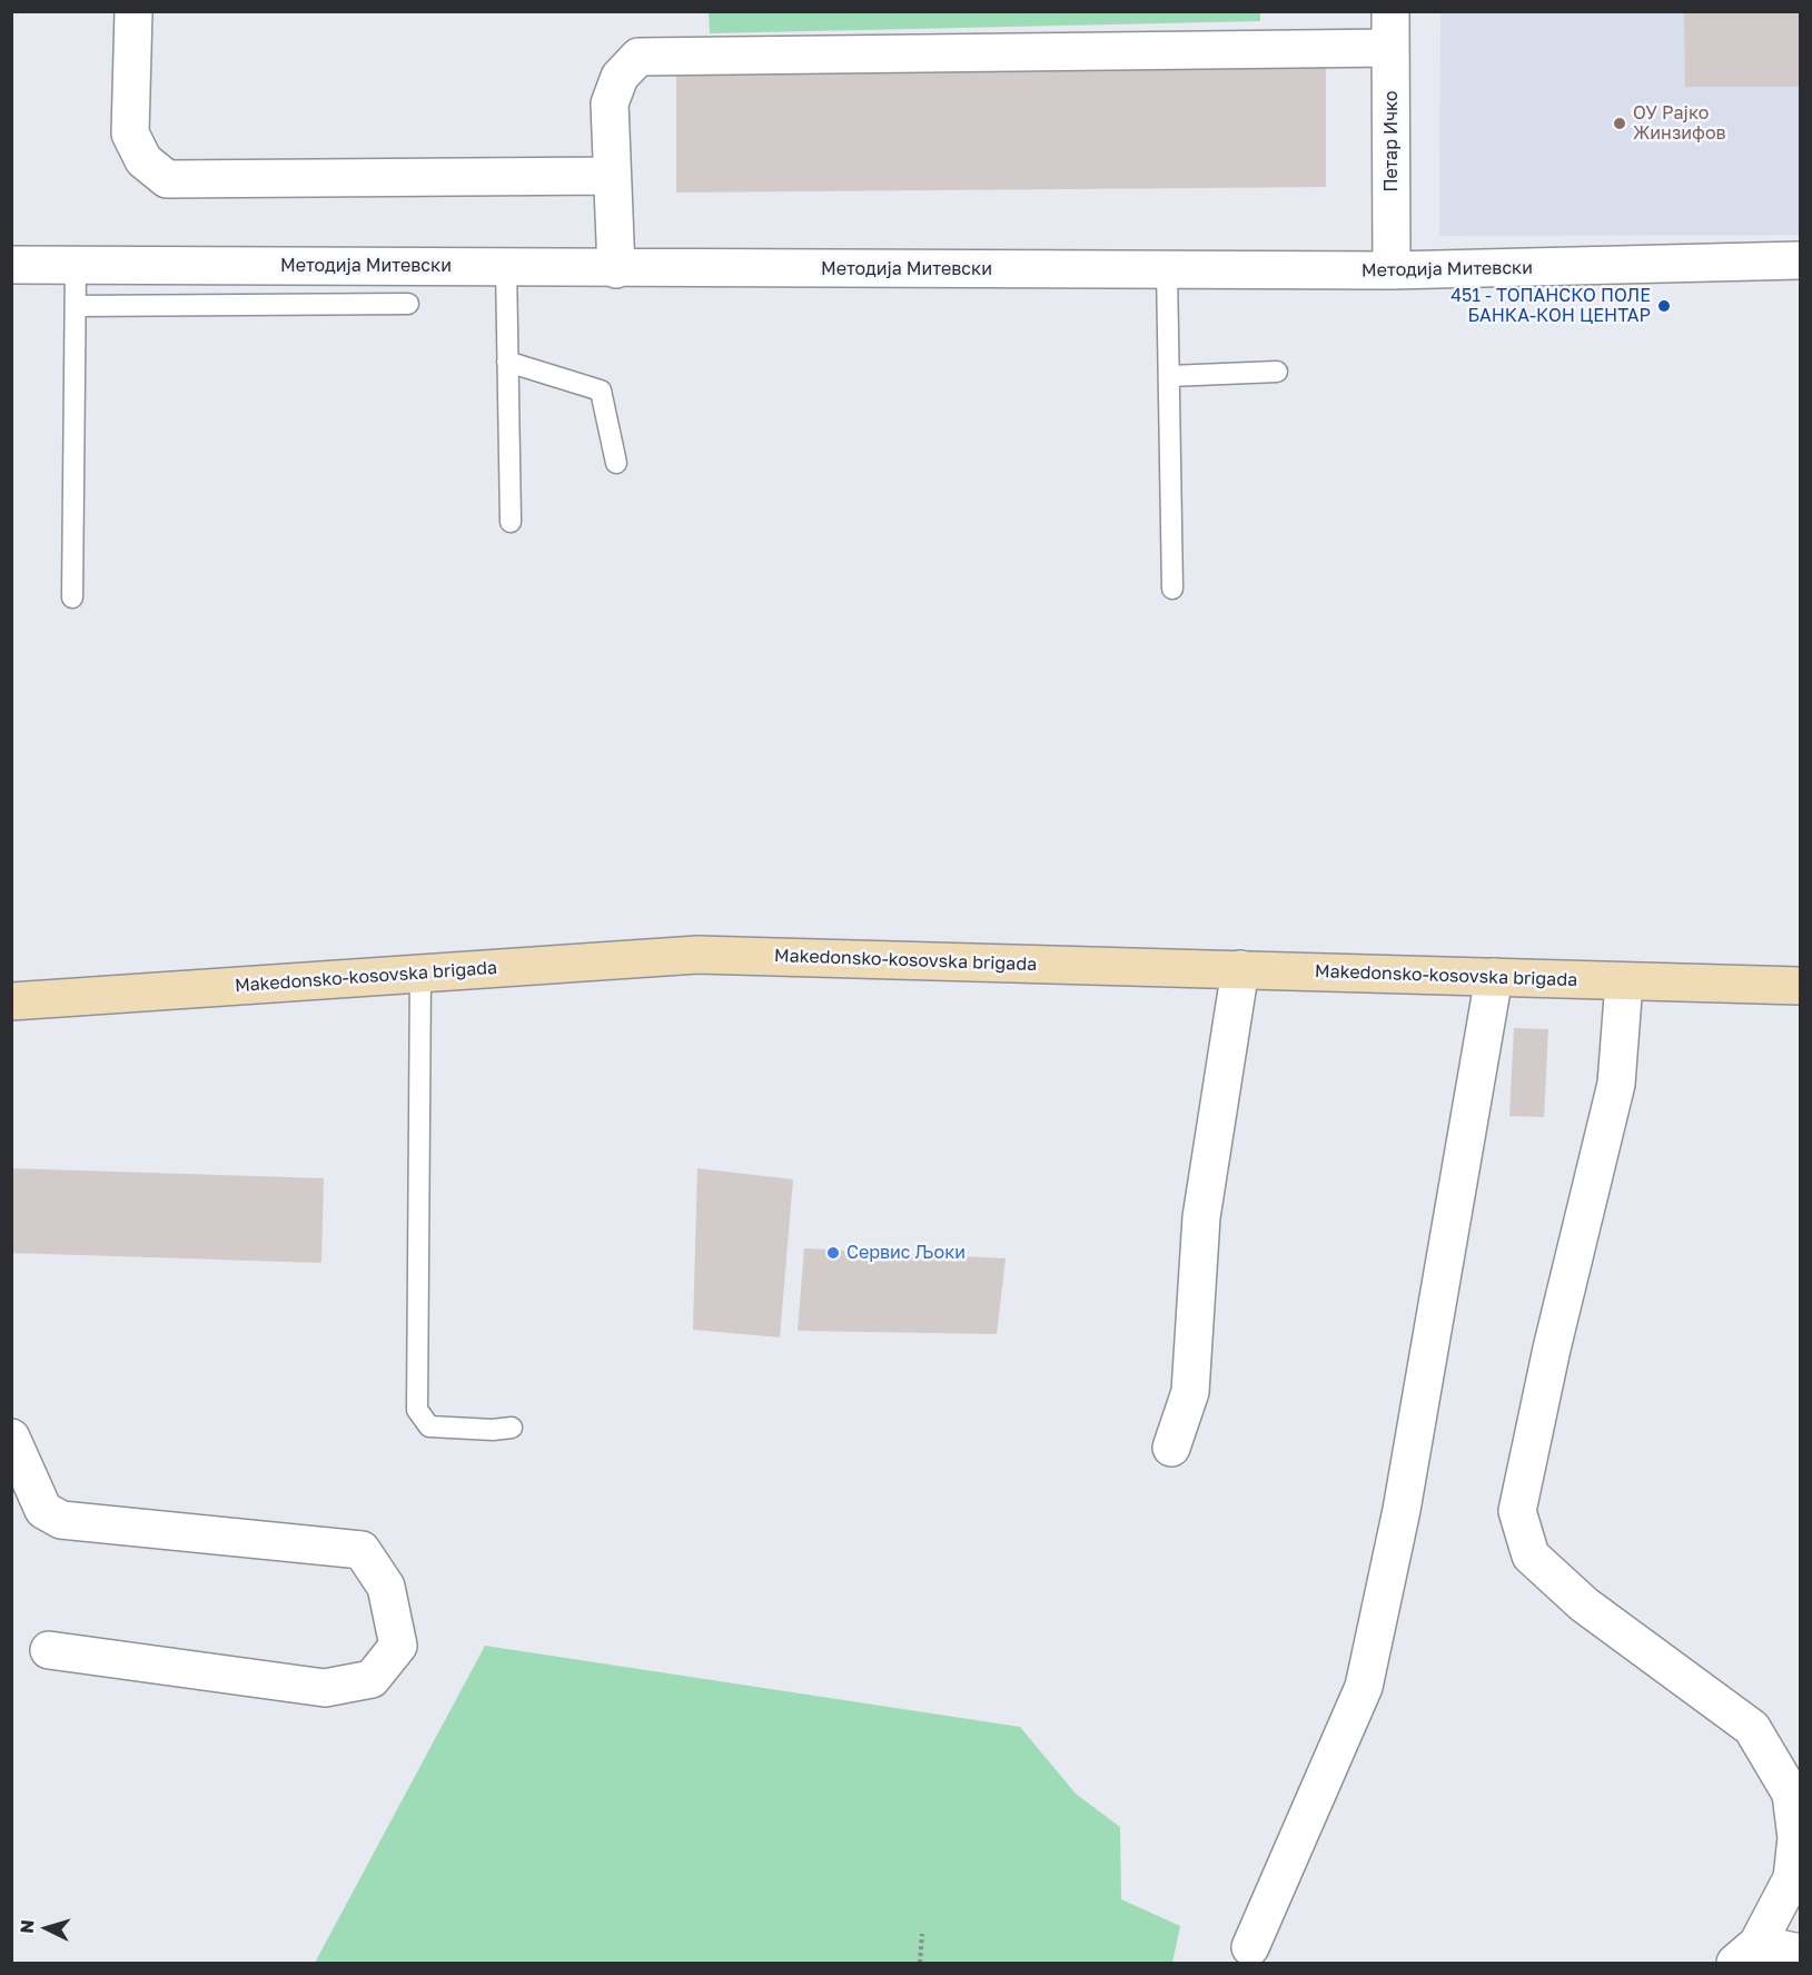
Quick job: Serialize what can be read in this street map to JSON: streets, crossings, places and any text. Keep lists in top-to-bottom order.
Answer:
{
  "streets": {
    "street": ["Петар Ичко", "Методија Митевски", "Makedonsko-kosovska brigada"]
  },
  "crossings": [
    ["Петар Ичко", "Методија Митевски"]
  ],
  "places": ["ОУ Рајко Жинзифов", "451 - ТОПАНСКО ПОЛЕ БАНКА-КОН ЦЕНТАР", "Сервис Љоки"],
  "north": "left"
}
